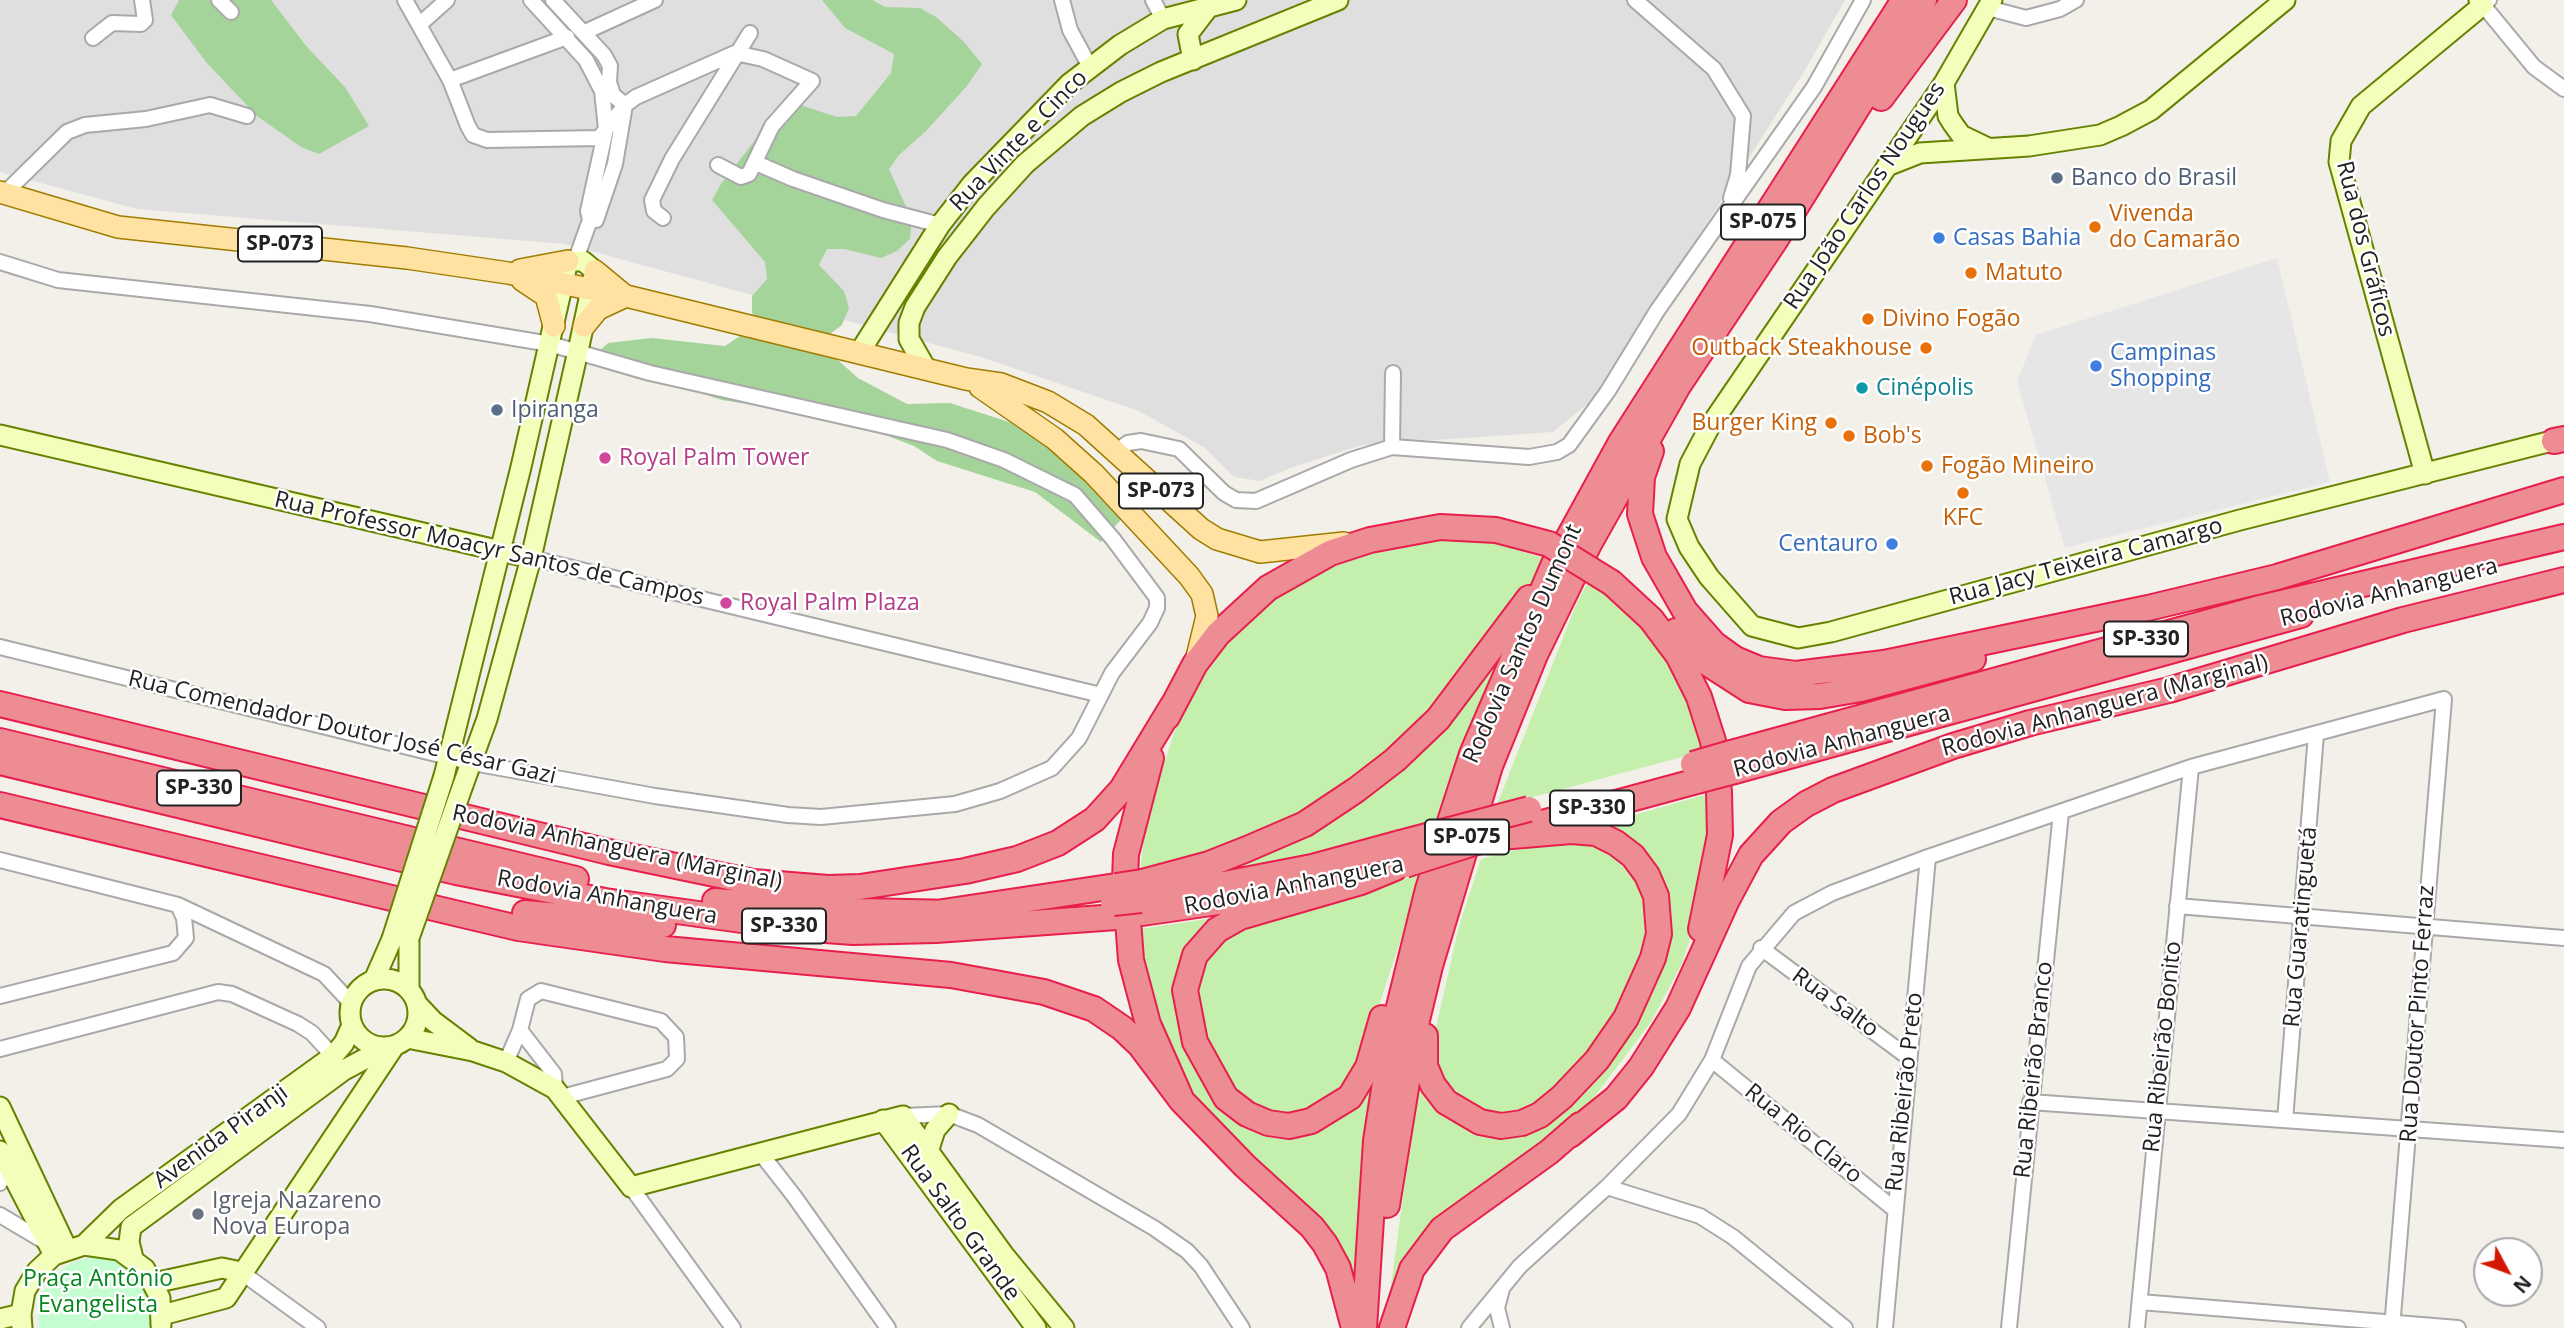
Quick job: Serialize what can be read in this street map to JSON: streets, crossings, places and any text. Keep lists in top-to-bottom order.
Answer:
{
  "streets": {
    "highway": [
      "SP-075",
      "Rodovia Anhanguera",
      "SP-330",
      "Rodovia Santos Dumont",
      "Rodovia Anhanguera (Marginal)"
    ],
    "main road": ["SP-073"],
    "street": [
      "Rua Vinte e Cinco",
      "Rua João Carlos Nougues",
      "Rua dos Gráficos",
      "Rua Professor Moacyr Santos de Campos",
      "Rua Jacy Teixeira Camargo",
      "Rua Comendador Doutor José César Gazi",
      "Rua Guaratinguetá",
      "Rua Salto",
      "Rua Doutor Pinto Ferraz",
      "Rua Ribeirão Bonito",
      "Rua Ribeirão Branco",
      "Rua Ribeirão Preto",
      "Rua Rio Claro",
      "Avenida Piranji",
      "Rua Salto Grande"
    ]
  },
  "crossings": [
    ["Rua Vinte e Cinco", "SP-073"],
    ["Rua João Carlos Nougues", "Rua Jacy Teixeira Camargo"],
    ["Rua dos Gráficos", "Rua Jacy Teixeira Camargo"],
    ["Rua Professor Moacyr Santos de Campos", "Rua Comendador Doutor José César Gazi"],
    ["Rua Guaratinguetá", "Rua Doutor Pinto Ferraz"],
    ["Rua Salto", "Rua Ribeirão Preto"],
    ["Rua Ribeirão Preto", "Rua Rio Claro"]
  ],
  "parks": ["Praça Antônio Evangelista"],
  "places": [
    "Banco do Brasil",
    "Vivenda do Camarão",
    "Casas Bahia",
    "Matuto",
    "Divino Fogão",
    "Outback Steakhouse",
    "Campinas Shopping",
    "Cinépolis",
    "Ipiranga",
    "Burger King",
    "Bob's",
    "Royal Palm Tower",
    "Fogão Mineiro",
    "KFC",
    "Centauro",
    "Royal Palm Plaza",
    "Igreja Nazareno Nova Europa"
  ],
  "north": "bottom right"
}
